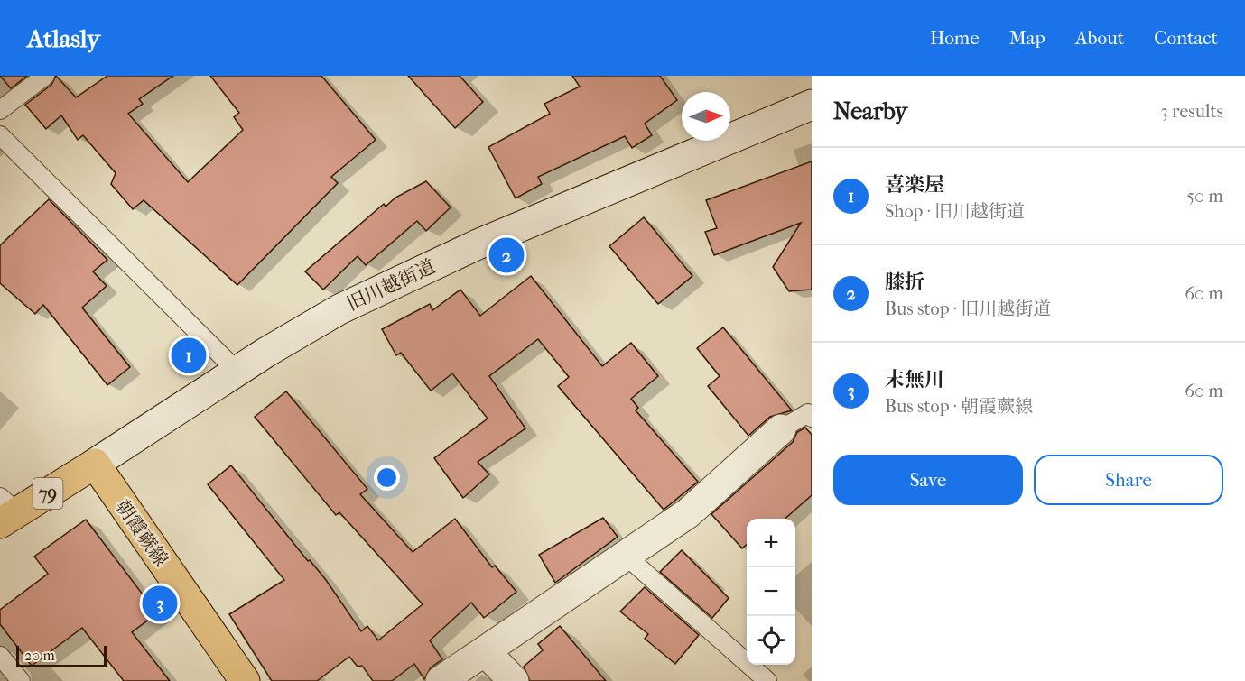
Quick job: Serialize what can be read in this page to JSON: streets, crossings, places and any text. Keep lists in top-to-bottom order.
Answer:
{
  "streets": {
    "main road": ["旧川越街道", "79", "朝霞蕨線"]
  },
  "crossings": [
    ["旧川越街道", "朝霞蕨線"]
  ],
  "scale_bar": "20 m",
  "north": "right",
  "page": {
    "header": "Atlasly",
    "nav": [
      "Home",
      "Map",
      "About",
      "Contact"
    ],
    "heading": ["Nearby", "3 results"],
    "list": [
      {
        "mark": "1",
        "name": "喜楽屋",
        "note": "Shop · 旧川越街道",
        "value": "50 m"
      },
      {
        "mark": "2",
        "name": "膝折",
        "note": "Bus stop · 旧川越街道",
        "value": "60 m"
      },
      {
        "mark": "3",
        "name": "末無川",
        "note": "Bus stop · 朝霞蕨線",
        "value": "60 m"
      }
    ],
    "pins": ["2", "1", "3"],
    "buttons": ["Save", "Share"],
    "map_buttons": ["+", "−"],
    "scale": "20 m"
  }
}
